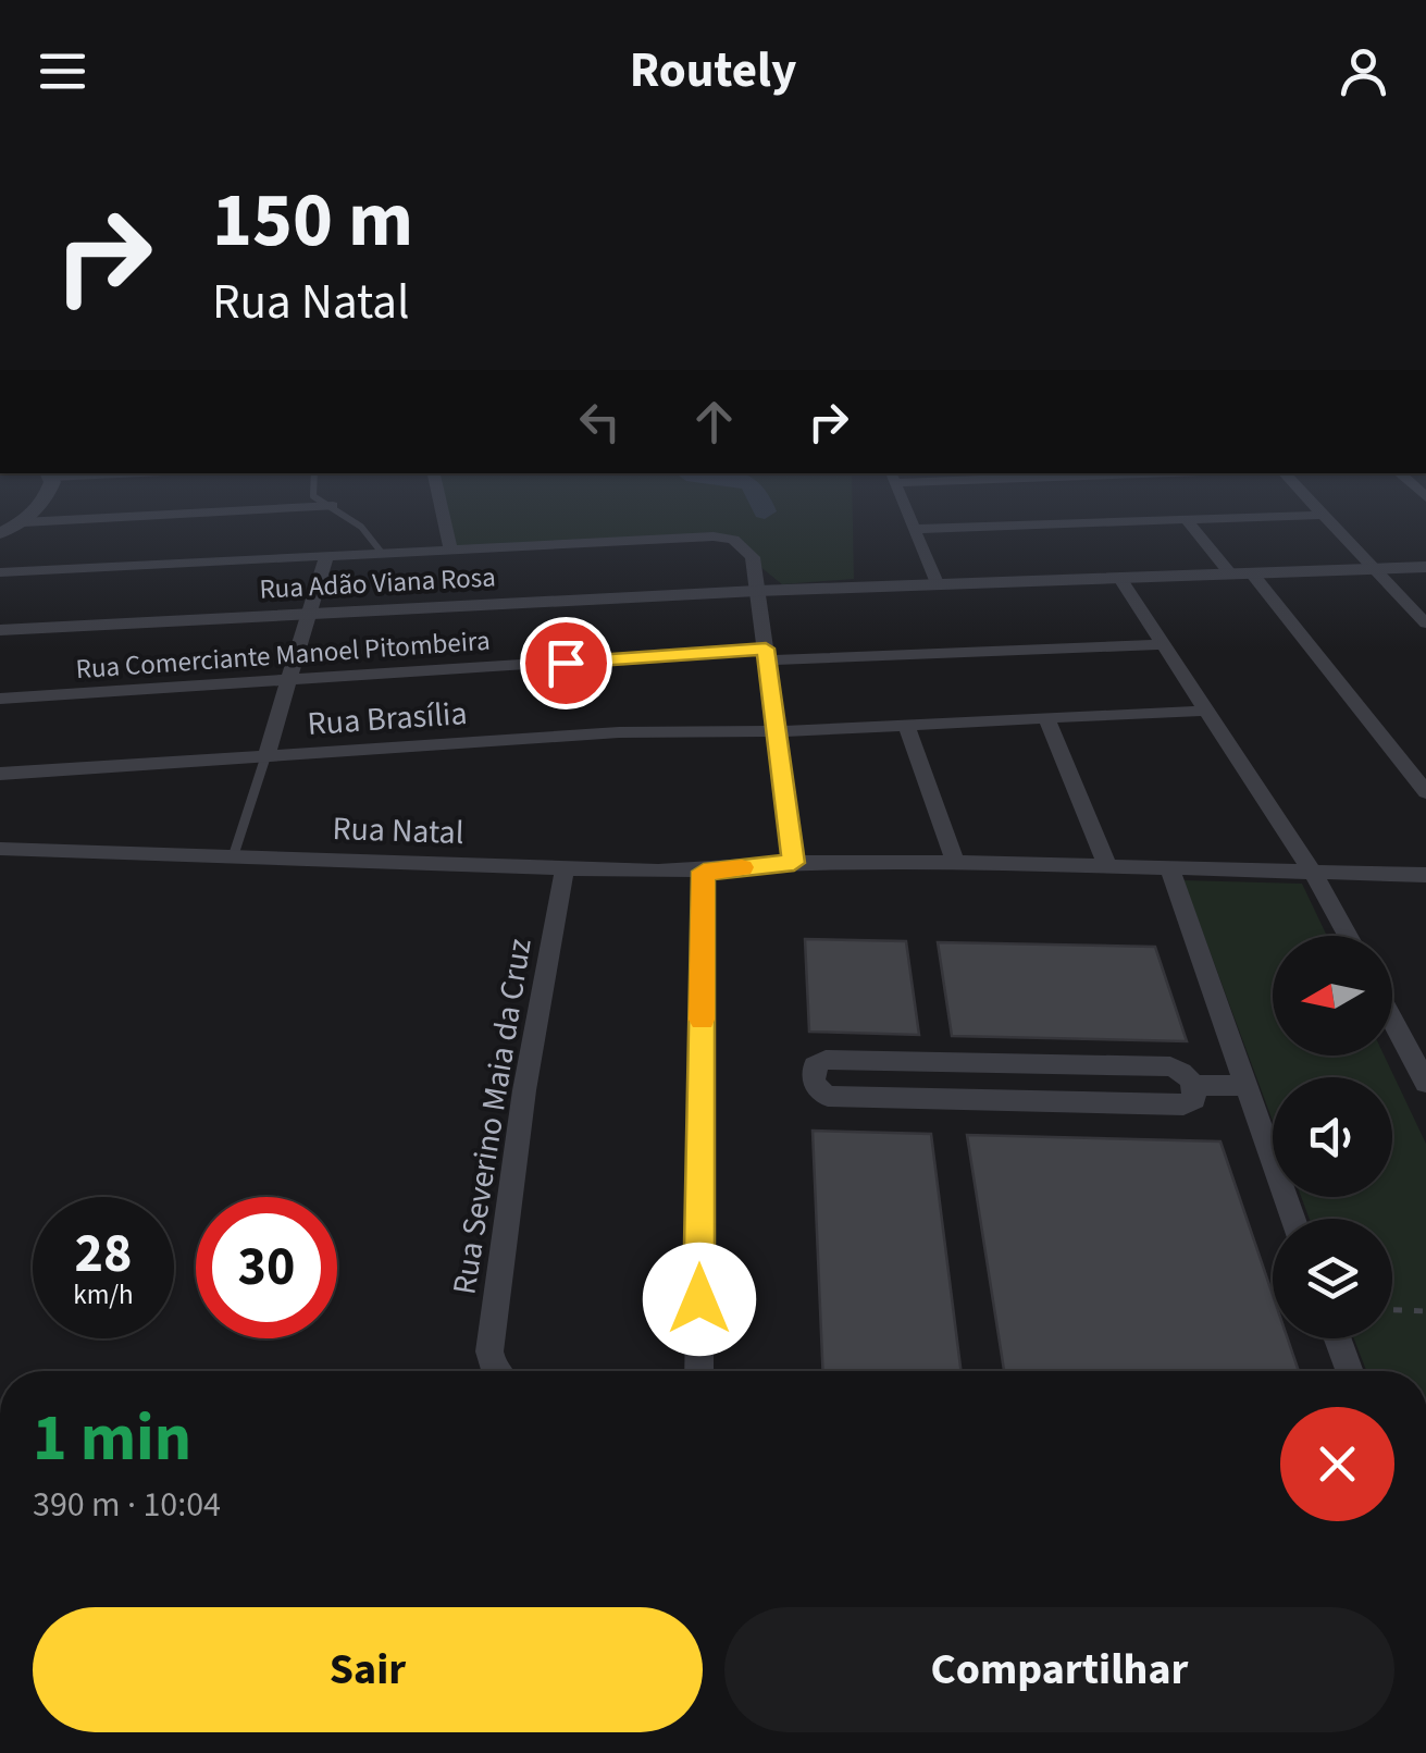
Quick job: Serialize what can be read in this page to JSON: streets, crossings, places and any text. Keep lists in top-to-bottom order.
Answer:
{
  "streets": {
    "street": [
      "Rua Adão Viana Rosa",
      "Rua Comerciante Manoel Pitombeira",
      "Rua Brasília",
      "Rua Natal",
      "Rua Severino Maia da Cruz"
    ]
  },
  "crossings": [
    ["Rua Natal", "Rua Severino Maia da Cruz"]
  ],
  "north": "left",
  "page": {
    "header": "Routely",
    "turn": ["150 m", "Rua Natal"],
    "speed": "28 km/h",
    "limit": "30",
    "heading": ["1 min", "390 m · 10:04"],
    "buttons": ["Sair", "Compartilhar"]
  }
}
